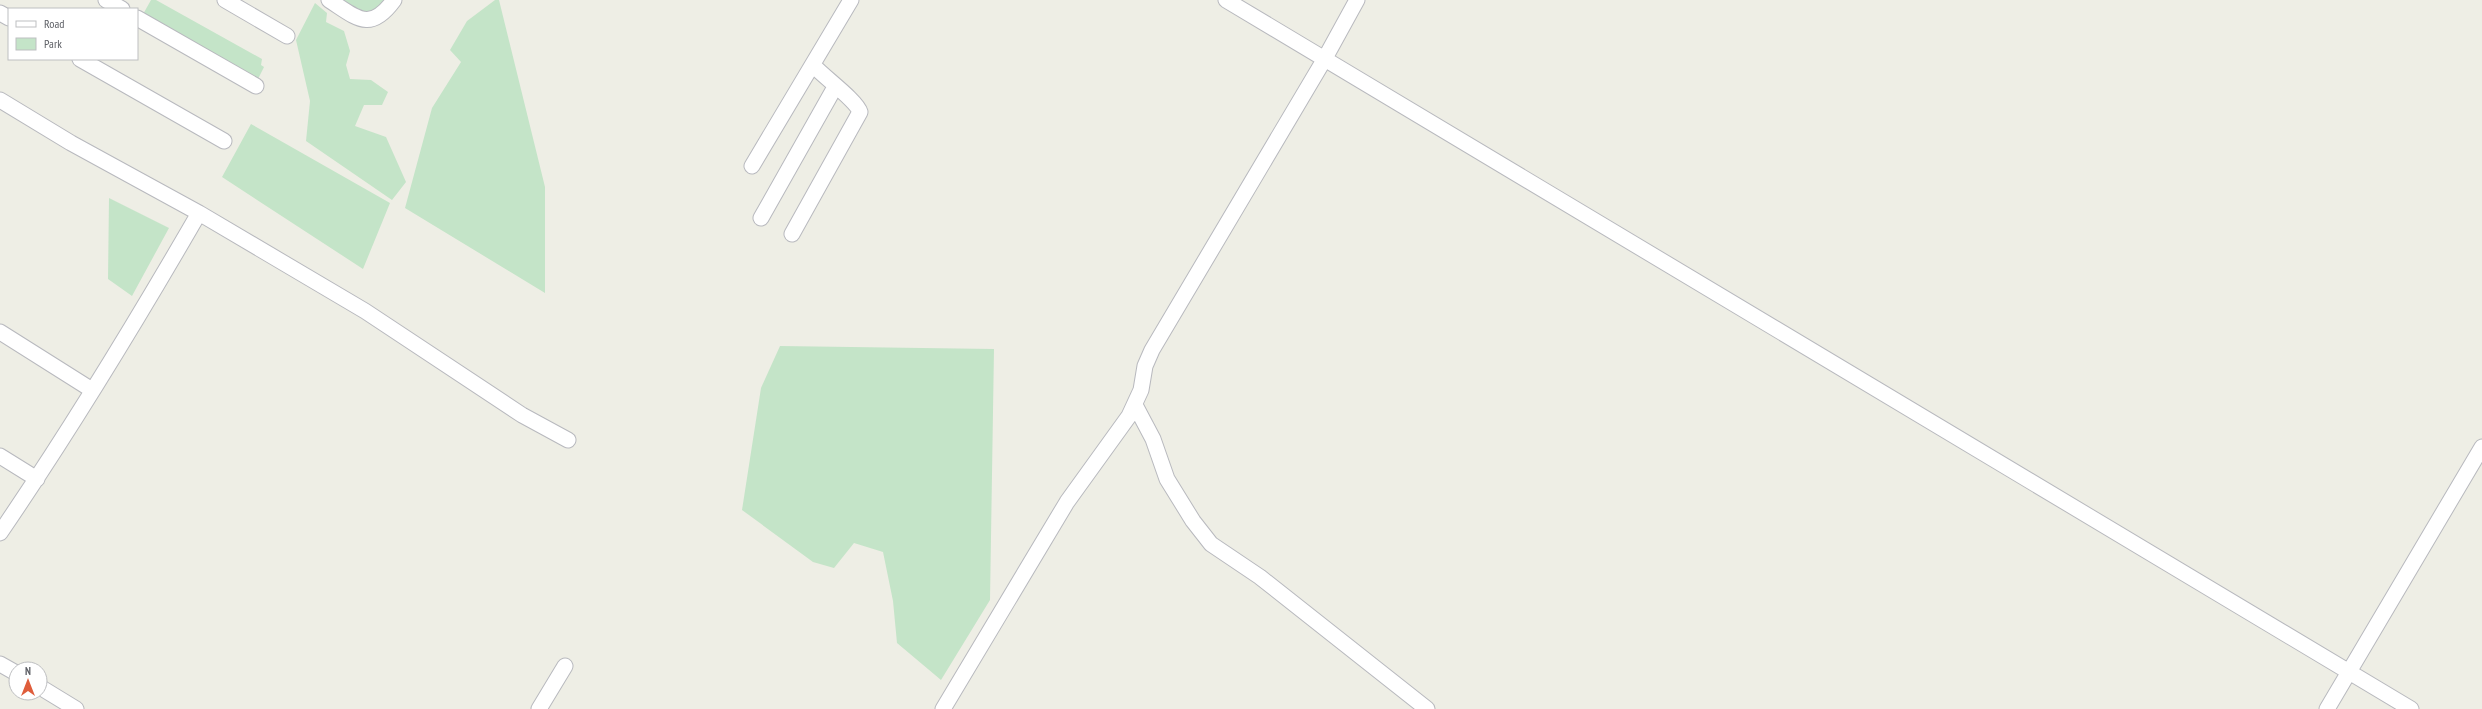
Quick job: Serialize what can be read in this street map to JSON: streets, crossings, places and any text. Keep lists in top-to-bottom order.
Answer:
{
  "legend": ["Road", "Park"],
  "north": "top"
}
